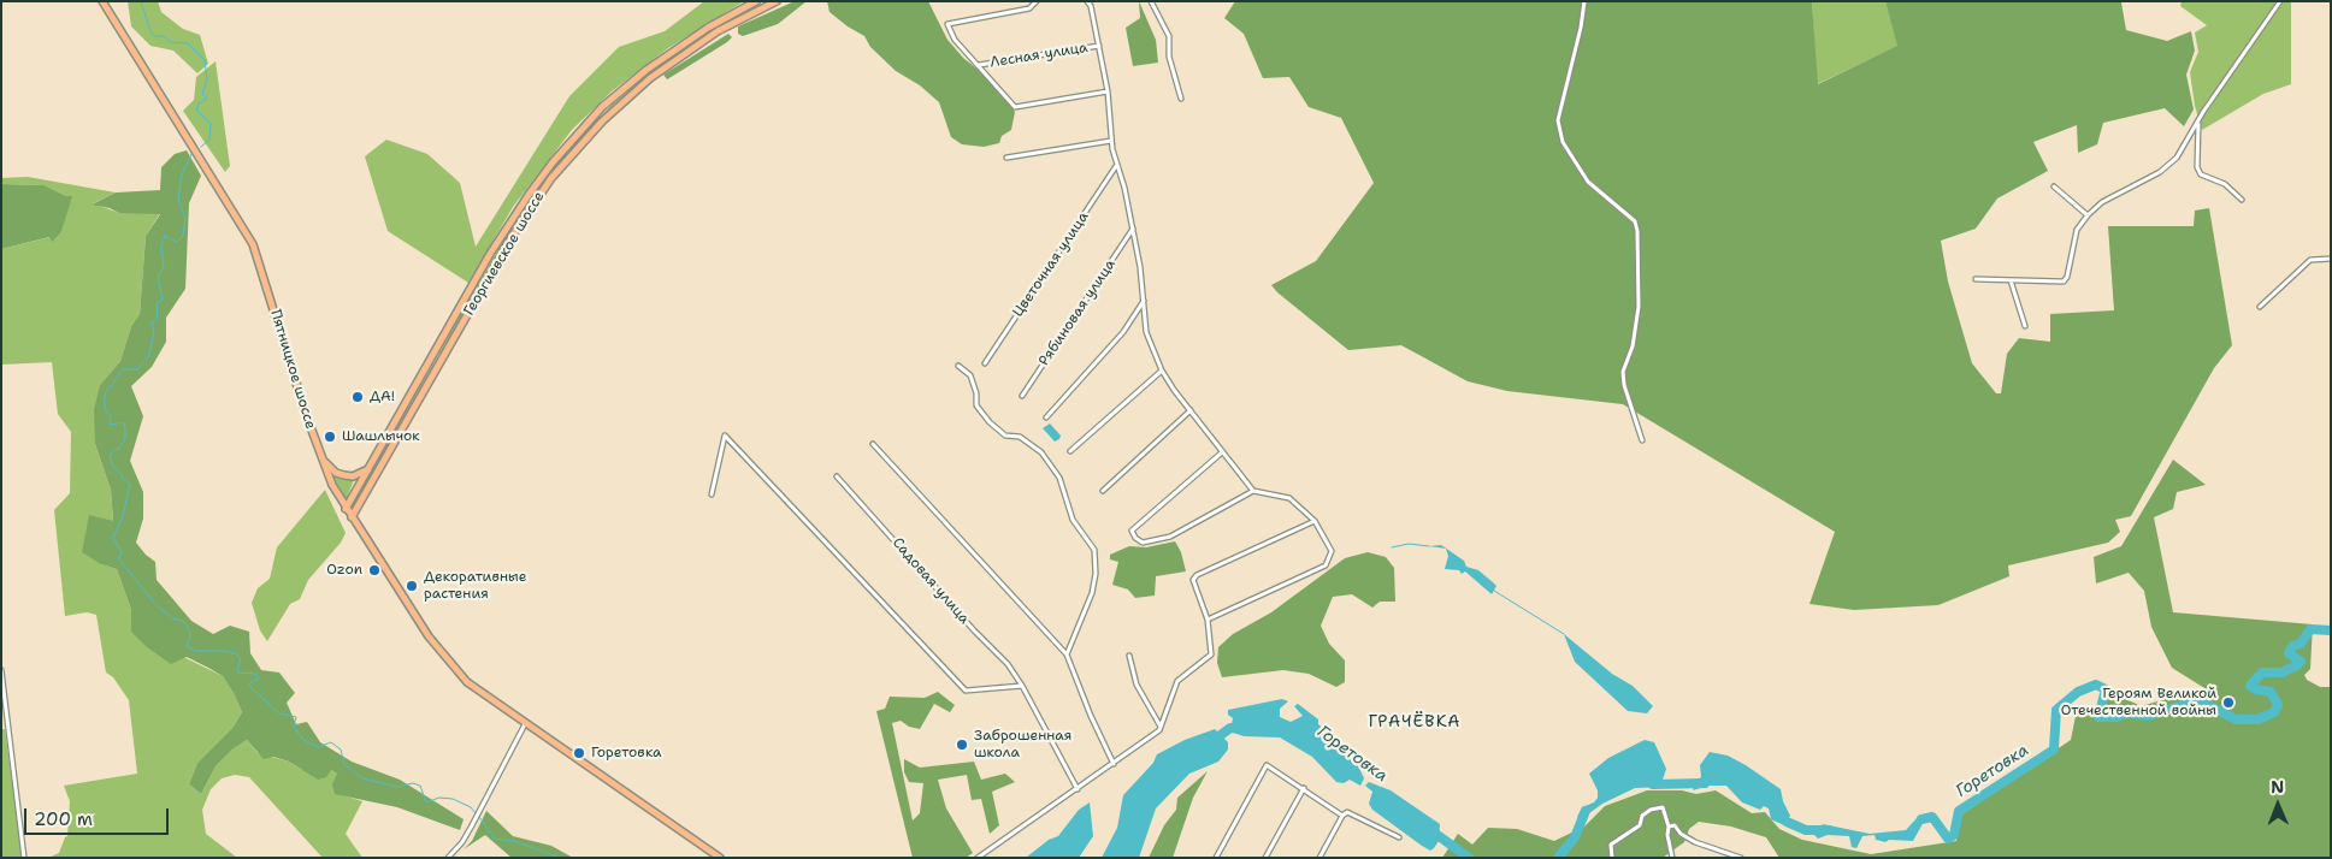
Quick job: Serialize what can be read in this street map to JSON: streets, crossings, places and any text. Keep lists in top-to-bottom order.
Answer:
{
  "streets": {
    "main road": ["Георгиевское шоссе", "Пятницкое шоссе"],
    "street": [
      "Лесная улица",
      "Цветочная улица",
      "Рябиновая улица",
      "Садовая улица"
    ]
  },
  "crossings": [
    ["Георгиевское шоссе", "Пятницкое шоссе"]
  ],
  "districts": ["ГРАЧЁВКА"],
  "water": ["Горетовка"],
  "places": [
    "ДА!",
    "Шашлычок",
    "Ozon",
    "Декоративные растения",
    "Героям Великой Отечественной войны",
    "Заброшенная школа",
    "Горетовка"
  ],
  "scale_bar": "200 m",
  "north": "top"
}
